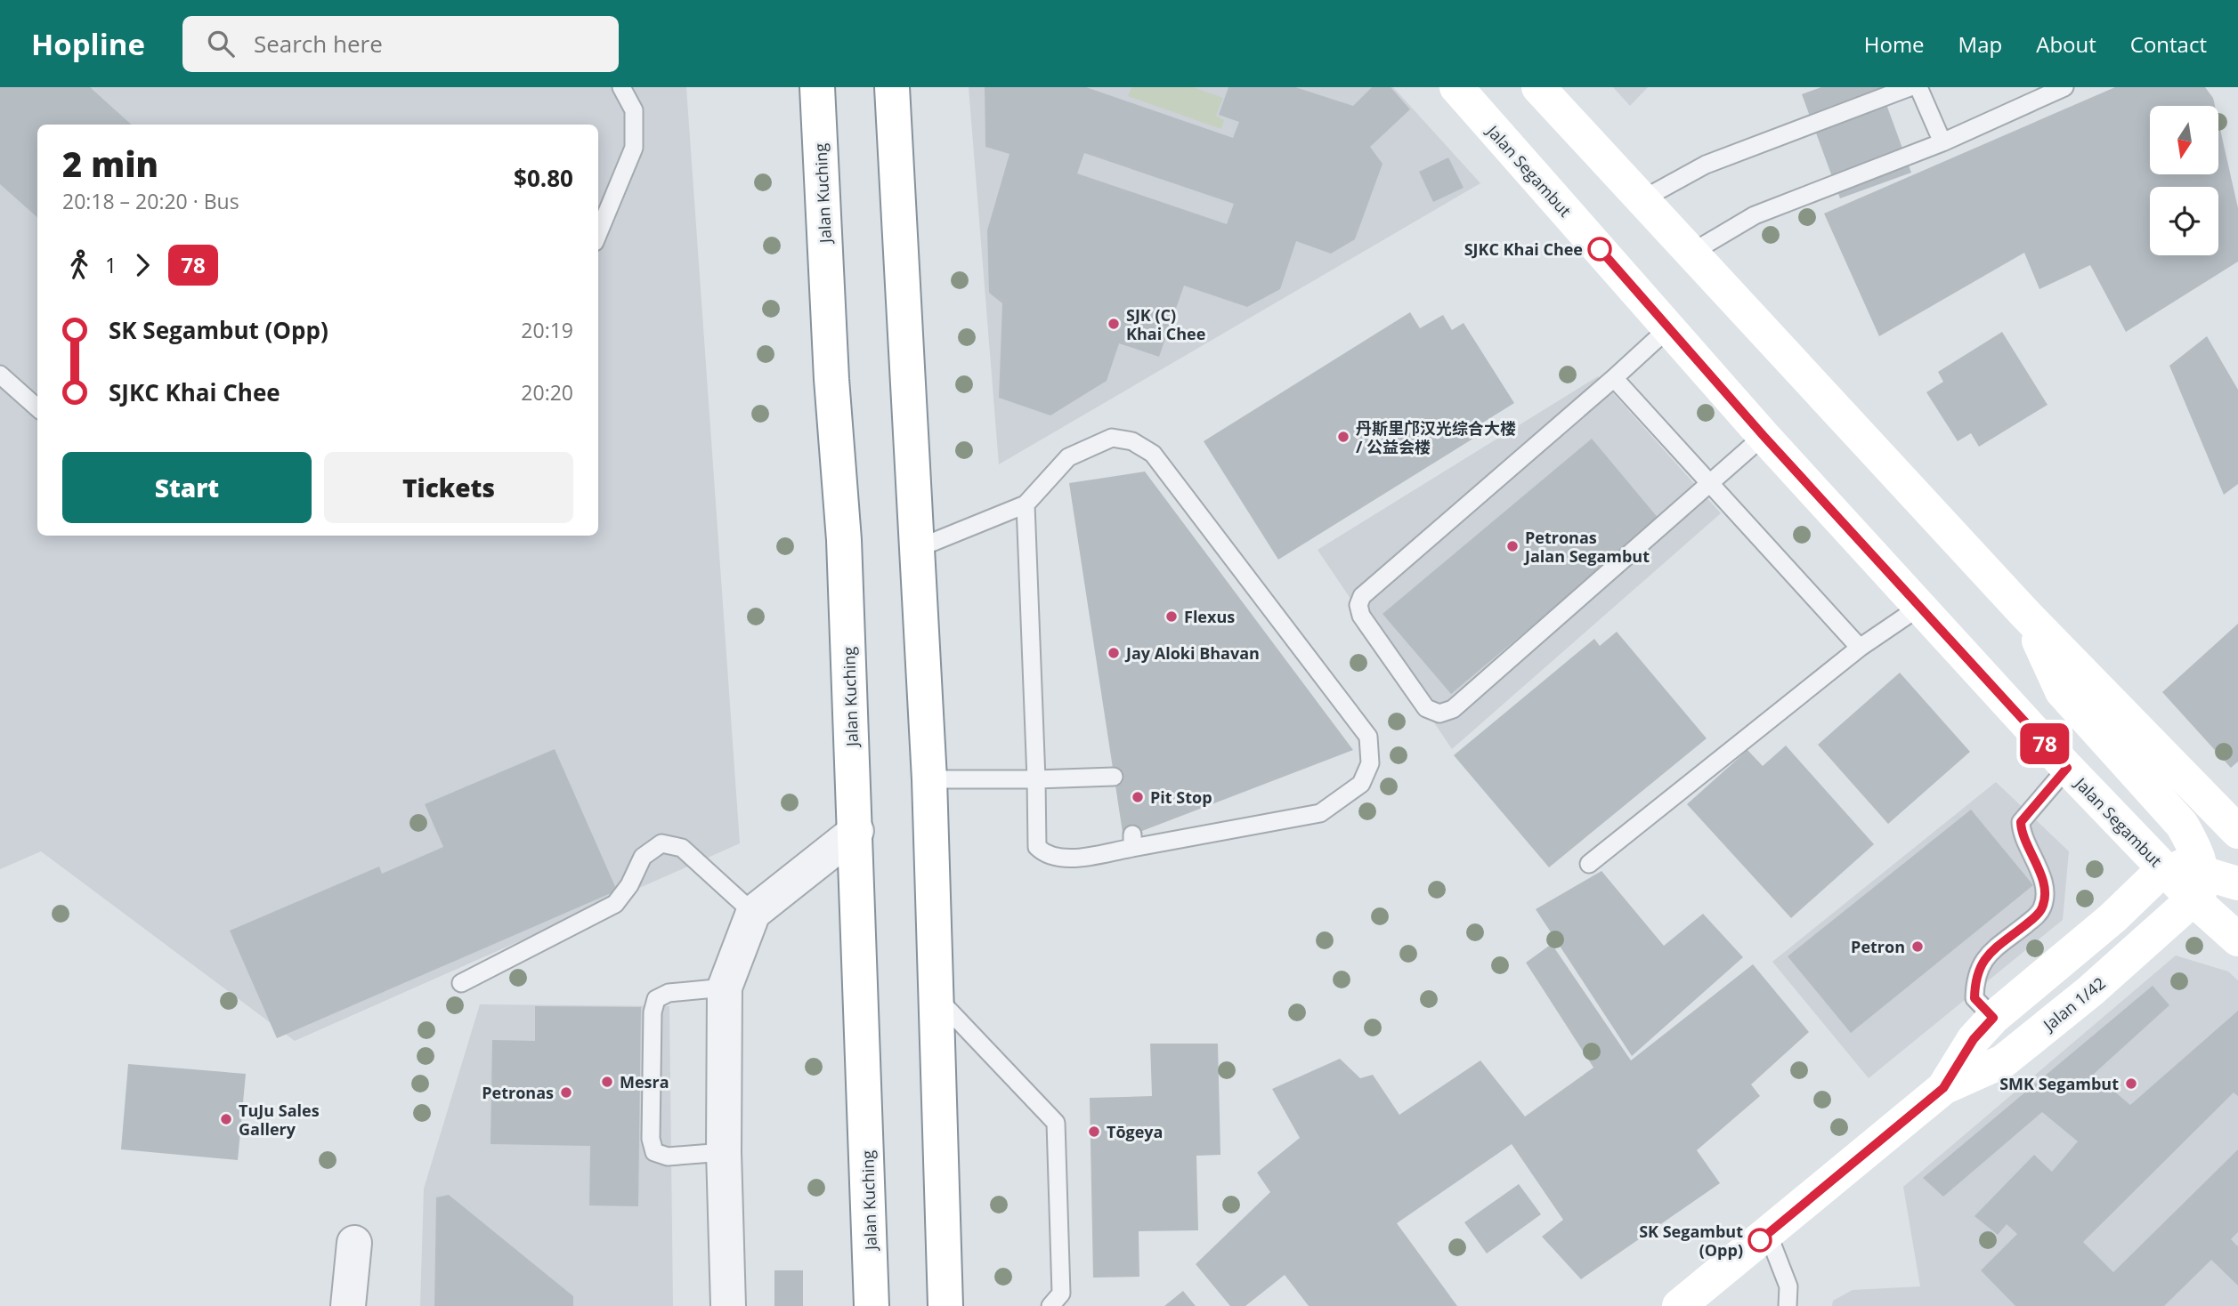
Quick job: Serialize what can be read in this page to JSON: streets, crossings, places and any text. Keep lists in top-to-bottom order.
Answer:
{
  "streets": {
    "main road": ["Jalan Segambut", "Jalan Kuching", "Jalan 1/42"]
  },
  "crossings": [
    ["Jalan Segambut", "Jalan 1/42"]
  ],
  "places": [
    "SJKC Khai Chee",
    "SJK (C) Khai Chee",
    "丹斯里邝汉光综合大楼 / 公益会楼",
    "Petronas Jalan Segambut",
    "Flexus",
    "Jay Aloki Bhavan",
    "Pit Stop",
    "Petron",
    "Mesra",
    "SMK Segambut",
    "Petronas",
    "TuJu Sales Gallery",
    "Tōgeya",
    "SK Segambut (Opp)"
  ],
  "lines": ["bus line 78"],
  "north": "bottom",
  "page": {
    "header": "Hopline",
    "search": "Search here",
    "nav": [
      "Home",
      "Map",
      "About",
      "Contact"
    ],
    "on_map": "78",
    "heading": ["2 min", "20:18 – 20:20 · Bus", "$0.80"],
    "legs": ["1", "78"],
    "list": [
      {
        "name": "SK Segambut (Opp)",
        "value": "20:19"
      },
      {
        "name": "SJKC Khai Chee",
        "value": "20:20"
      }
    ],
    "buttons": ["Start", "Tickets"]
  }
}
